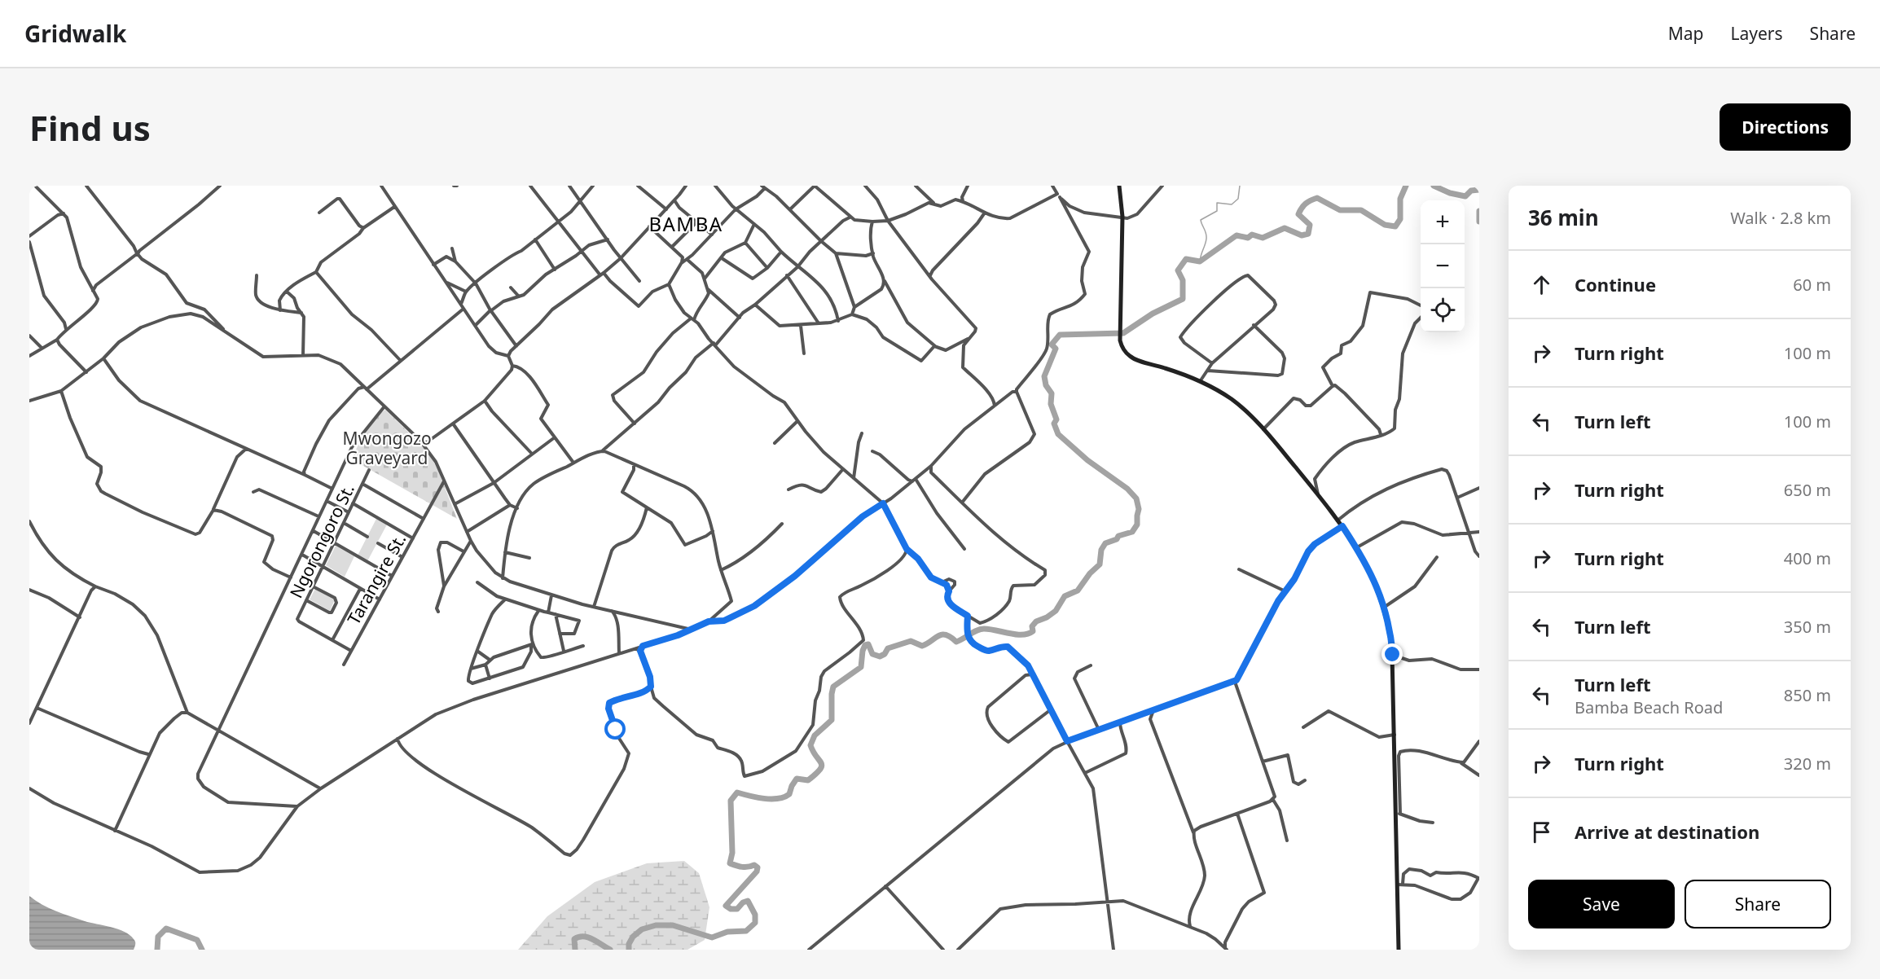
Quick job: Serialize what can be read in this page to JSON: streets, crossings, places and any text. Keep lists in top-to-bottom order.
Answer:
{
  "streets": {
    "street": ["Ngorongoro St.", "Tarangire St."]
  },
  "crossings": [
    ["Ngorongoro St.", "Tarangire St."]
  ],
  "districts": ["BAMBA"],
  "parks": ["Mwongozo Graveyard"],
  "page": {
    "header": "Gridwalk",
    "nav": ["Map", "Layers", "Share"],
    "buttons": [
      "Directions",
      ["Save", "Share"]
    ],
    "title": "Find us",
    "heading": ["36 min", "Walk · 2.8 km"],
    "map_buttons": ["+", "−"],
    "list": [
      ["Continue", "60 m"],
      ["Turn right", "100 m"],
      ["Turn left", "100 m"],
      ["Turn right", "650 m"],
      ["Turn right", "400 m"],
      ["Turn left", "350 m"],
      ["Turn left", "Bamba Beach Road", "850 m"],
      ["Turn right", "320 m"],
      "Arrive at destination"
    ]
  }
}
